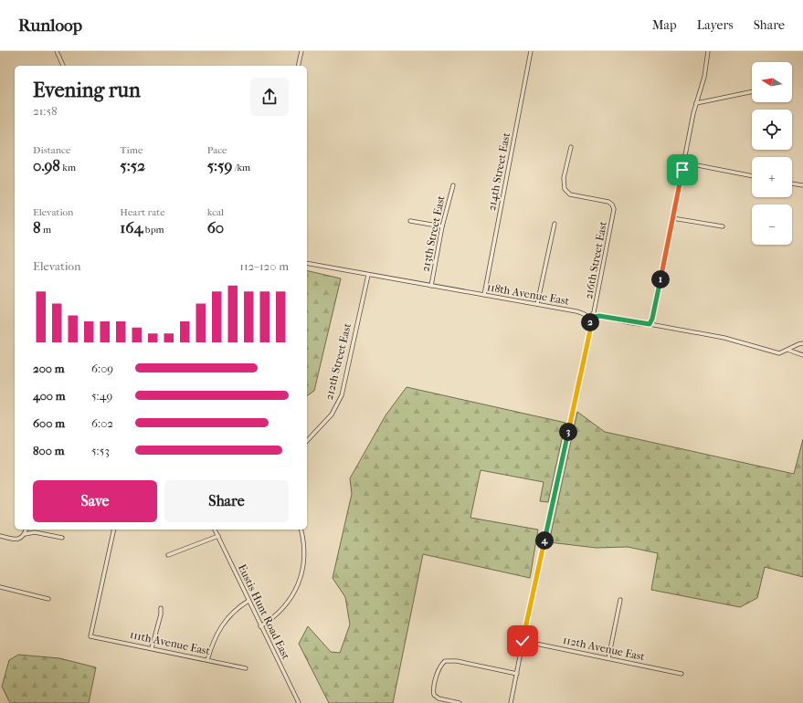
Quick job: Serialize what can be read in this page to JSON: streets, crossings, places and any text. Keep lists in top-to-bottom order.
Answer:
{
  "streets": {
    "street": [
      "214th Street East",
      "213th Street East",
      "216th Street East",
      "118th Avenue East",
      "212th Street East",
      "Eustis Hunt Road East",
      "111th Avenue East",
      "112th Avenue East"
    ]
  },
  "crossings": [
    ["214th Street East", "118th Avenue East"],
    ["213th Street East", "118th Avenue East"],
    ["216th Street East", "118th Avenue East"],
    ["216th Street East", "112th Avenue East"],
    ["118th Avenue East", "212th Street East"]
  ],
  "north": "left",
  "page": {
    "header": "Runloop",
    "nav": ["Map", "Layers", "Share"],
    "map_buttons": ["+", "−"],
    "heading": ["Evening run", "21:58"],
    "stats": [
      ["Distance", "0.98 km"],
      ["Time", "5:52"],
      ["Pace", "5:59 /km"],
      ["Elevation", "8 m"],
      ["Heart rate", "164 bpm"],
      ["kcal", "60"]
    ],
    "chart": ["Elevation", "112–120 m"],
    "pins": [
      "1",
      "2",
      "3",
      "4"
    ],
    "list": [
      {
        "name": "200 m",
        "note": "6:09"
      },
      {
        "name": "400 m",
        "note": "5:49"
      },
      {
        "name": "600 m",
        "note": "6:02"
      },
      {
        "name": "800 m",
        "note": "5:53"
      }
    ],
    "buttons": ["Save", "Share"]
  }
}
